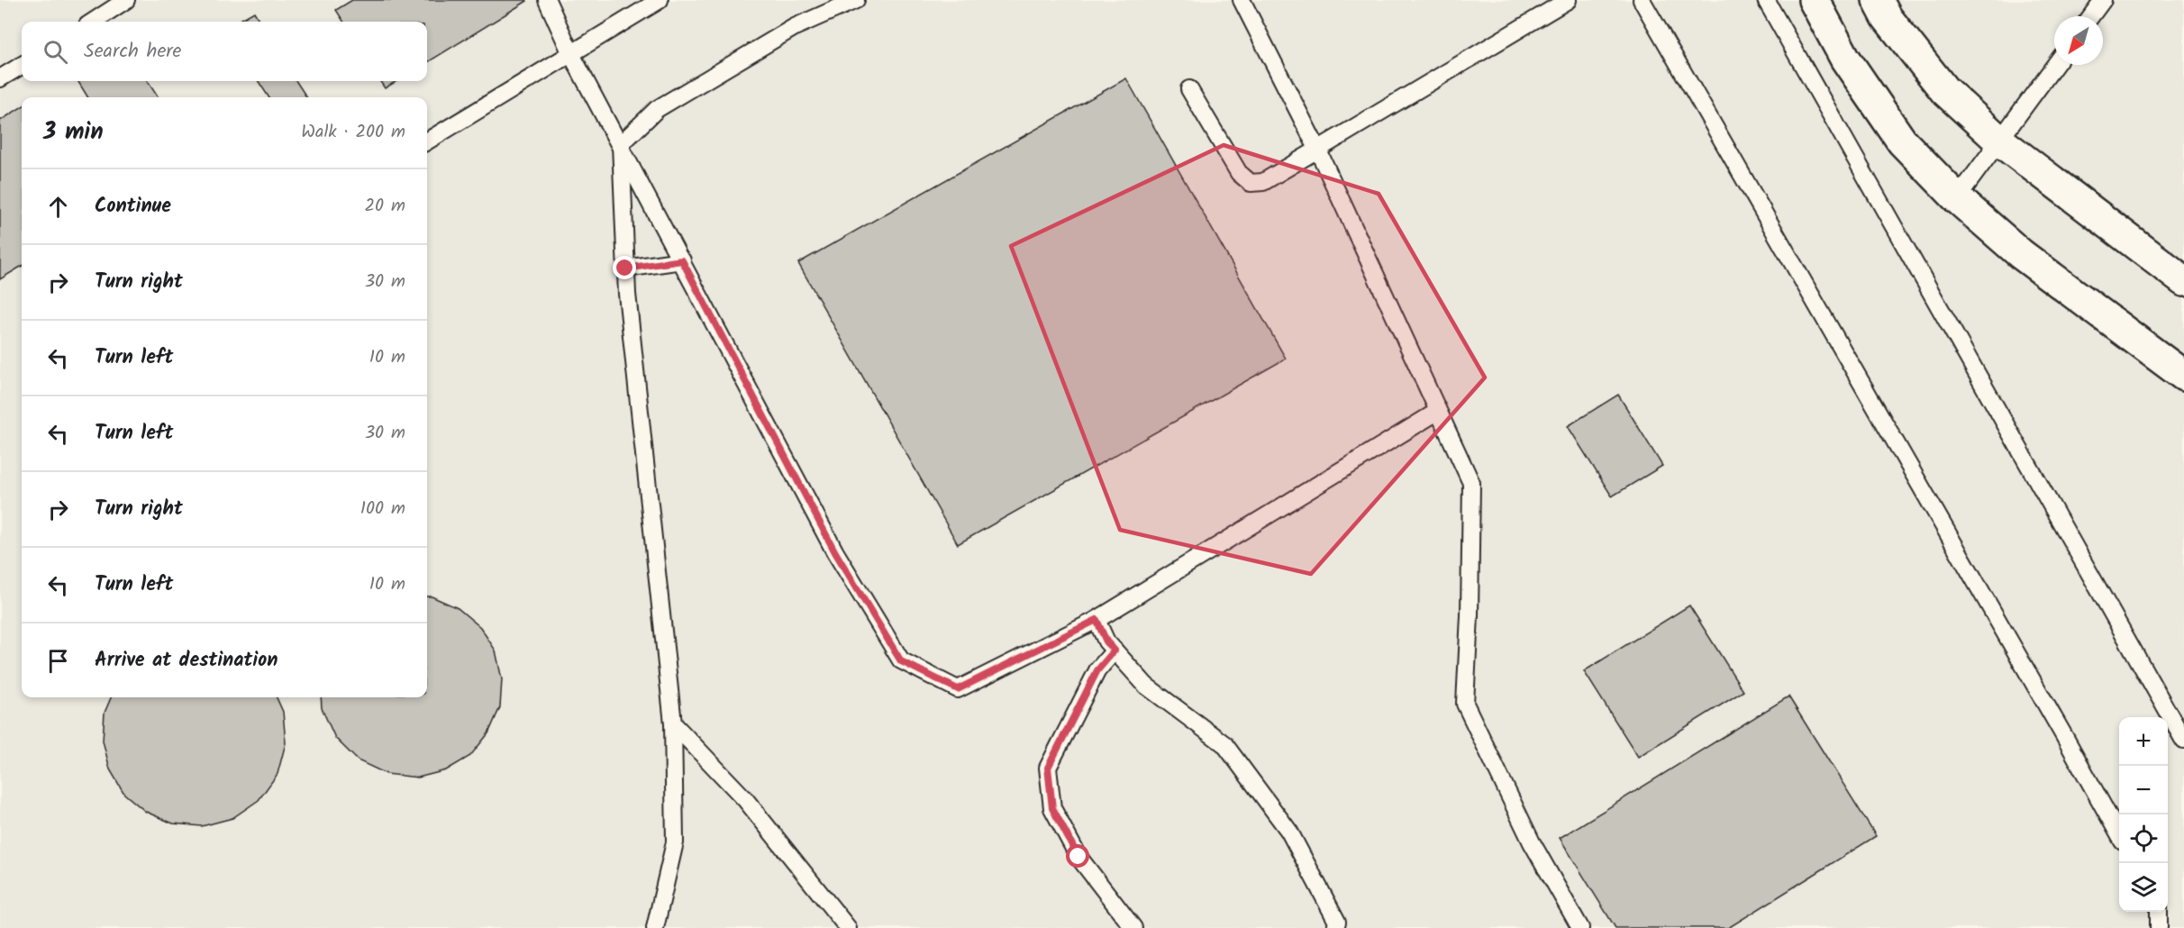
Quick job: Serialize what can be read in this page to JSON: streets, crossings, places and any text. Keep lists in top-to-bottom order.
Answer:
{
  "north": "bottom left",
  "page": {
    "search": "Search here",
    "heading": ["3 min", "Walk · 200 m"],
    "list": [
      ["Continue", "20 m"],
      ["Turn right", "30 m"],
      ["Turn left", "10 m"],
      ["Turn left", "30 m"],
      ["Turn right", "100 m"],
      ["Turn left", "10 m"],
      "Arrive at destination"
    ],
    "map_buttons": ["+", "−"]
  }
}
